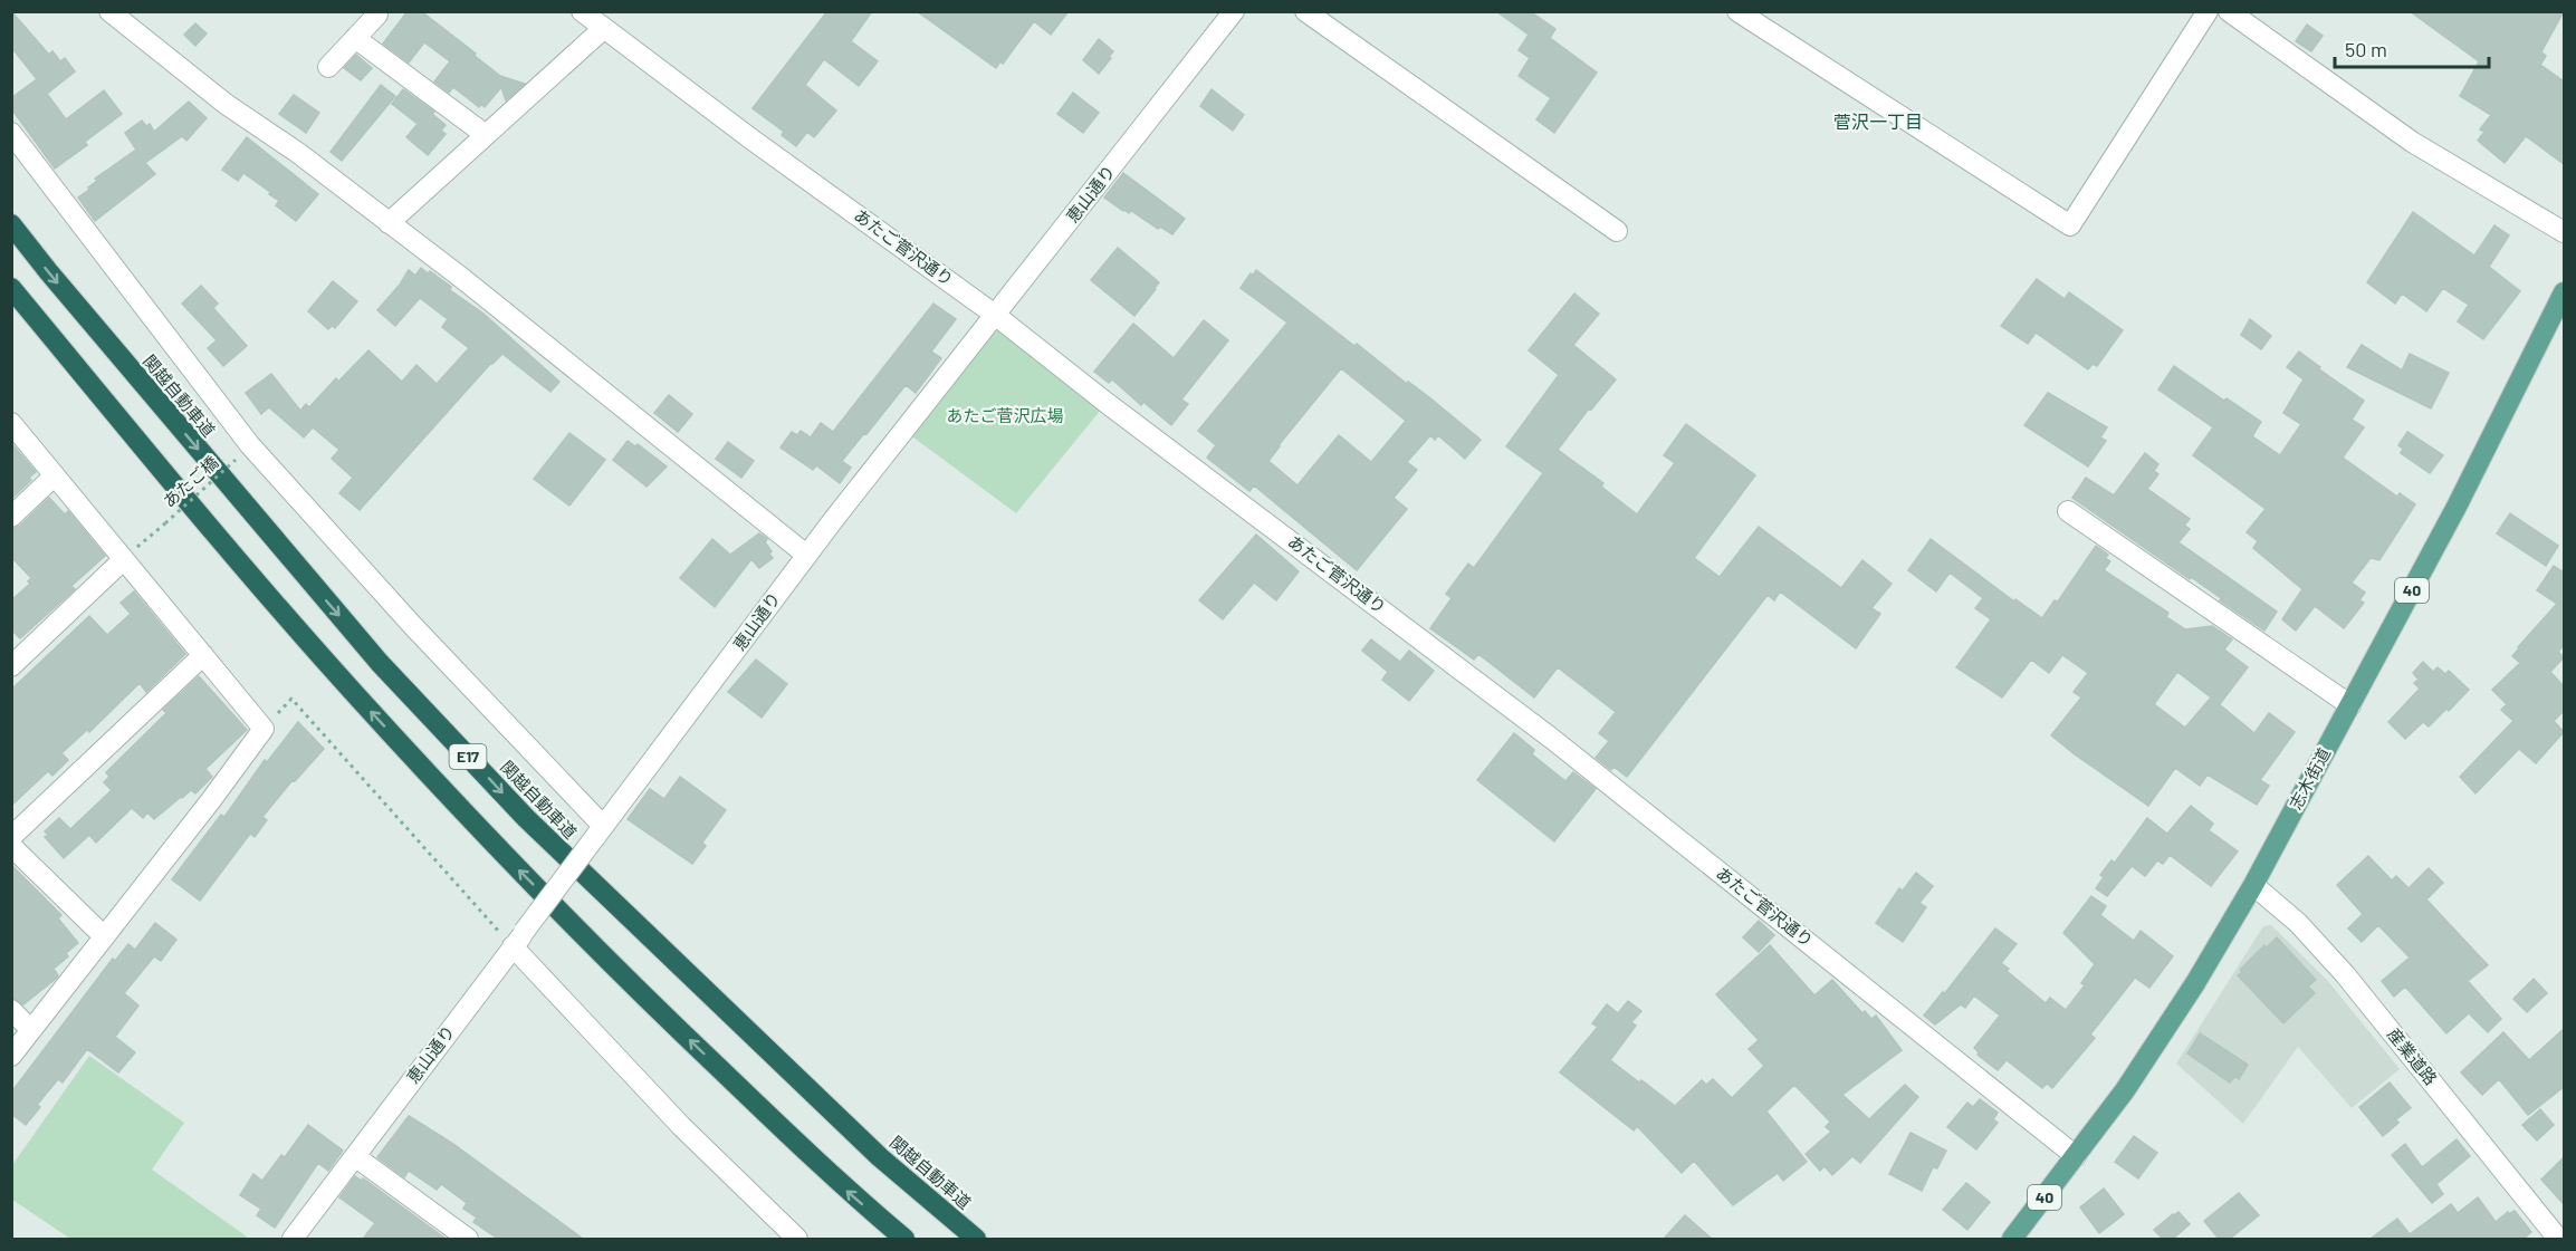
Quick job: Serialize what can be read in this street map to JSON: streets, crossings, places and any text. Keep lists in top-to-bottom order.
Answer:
{
  "streets": {
    "highway": ["関越自動車道", "E17"],
    "main road": ["40", "志木街道"],
    "street": ["恵山通り", "あたご菅沢通り", "産業道路"],
    "path": ["あたご橋"]
  },
  "crossings": [
    ["恵山通り", "あたご菅沢通り"],
    ["あたご菅沢通り", "志木街道"],
    ["志木街道", "産業道路"]
  ],
  "districts": ["菅沢一丁目"],
  "parks": ["あたご菅沢広場"],
  "scale_bar": "50 m"
}
